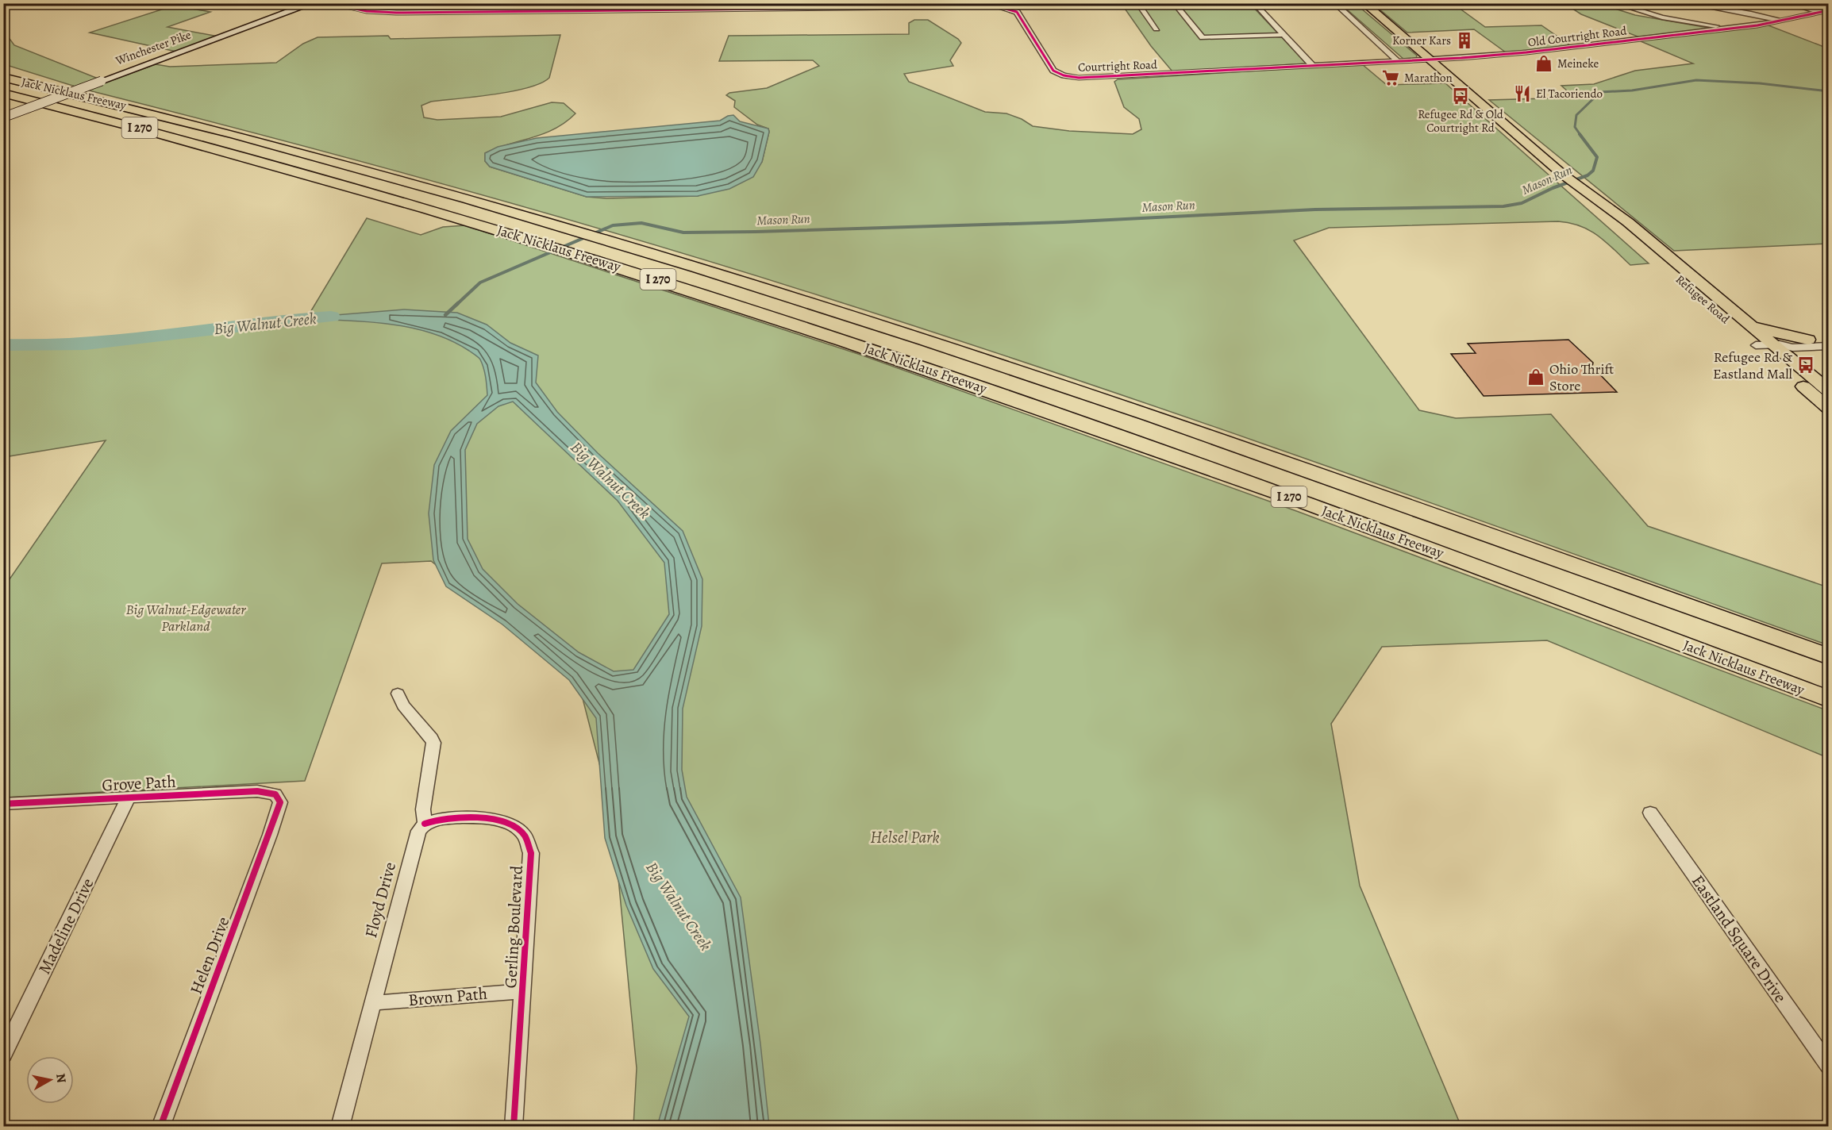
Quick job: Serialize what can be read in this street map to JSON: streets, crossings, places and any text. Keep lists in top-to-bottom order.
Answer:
{
  "streets": {
    "highway": ["Jack Nicklaus Freeway", "I 270"],
    "main road": ["Winchester Pike", "Refugee Road"],
    "street": [
      "Old Courtright Road",
      "Courtright Road",
      "Grove Path",
      "Floyd Drive",
      "Madeline Drive",
      "Gerling Boulevard",
      "Eastland Square Drive",
      "Helen Drive",
      "Brown Path"
    ]
  },
  "crossings": [
    ["Old Courtright Road", "Courtright Road"],
    ["Old Courtright Road", "Refugee Road"],
    ["Courtright Road", "Refugee Road"],
    ["Grove Path", "Madeline Drive"],
    ["Grove Path", "Helen Drive"],
    ["Floyd Drive", "Gerling Boulevard"],
    ["Floyd Drive", "Brown Path"],
    ["Gerling Boulevard", "Brown Path"]
  ],
  "water": ["Mason Run", "Big Walnut Creek"],
  "parks": ["Big Walnut-Edgewater Parkland", "Helsel Park"],
  "places": {
    "building": ["Korner Kars"],
    "shop": ["Meineke", "Ohio Thrift Store"],
    "supermarket": ["Marathon"],
    "restaurant": ["El Tacoriendo"],
    "bus stop": ["Refugee Rd & Old Courtright Rd", "Refugee Rd & Eastland Mall"]
  },
  "north": "right"
}
